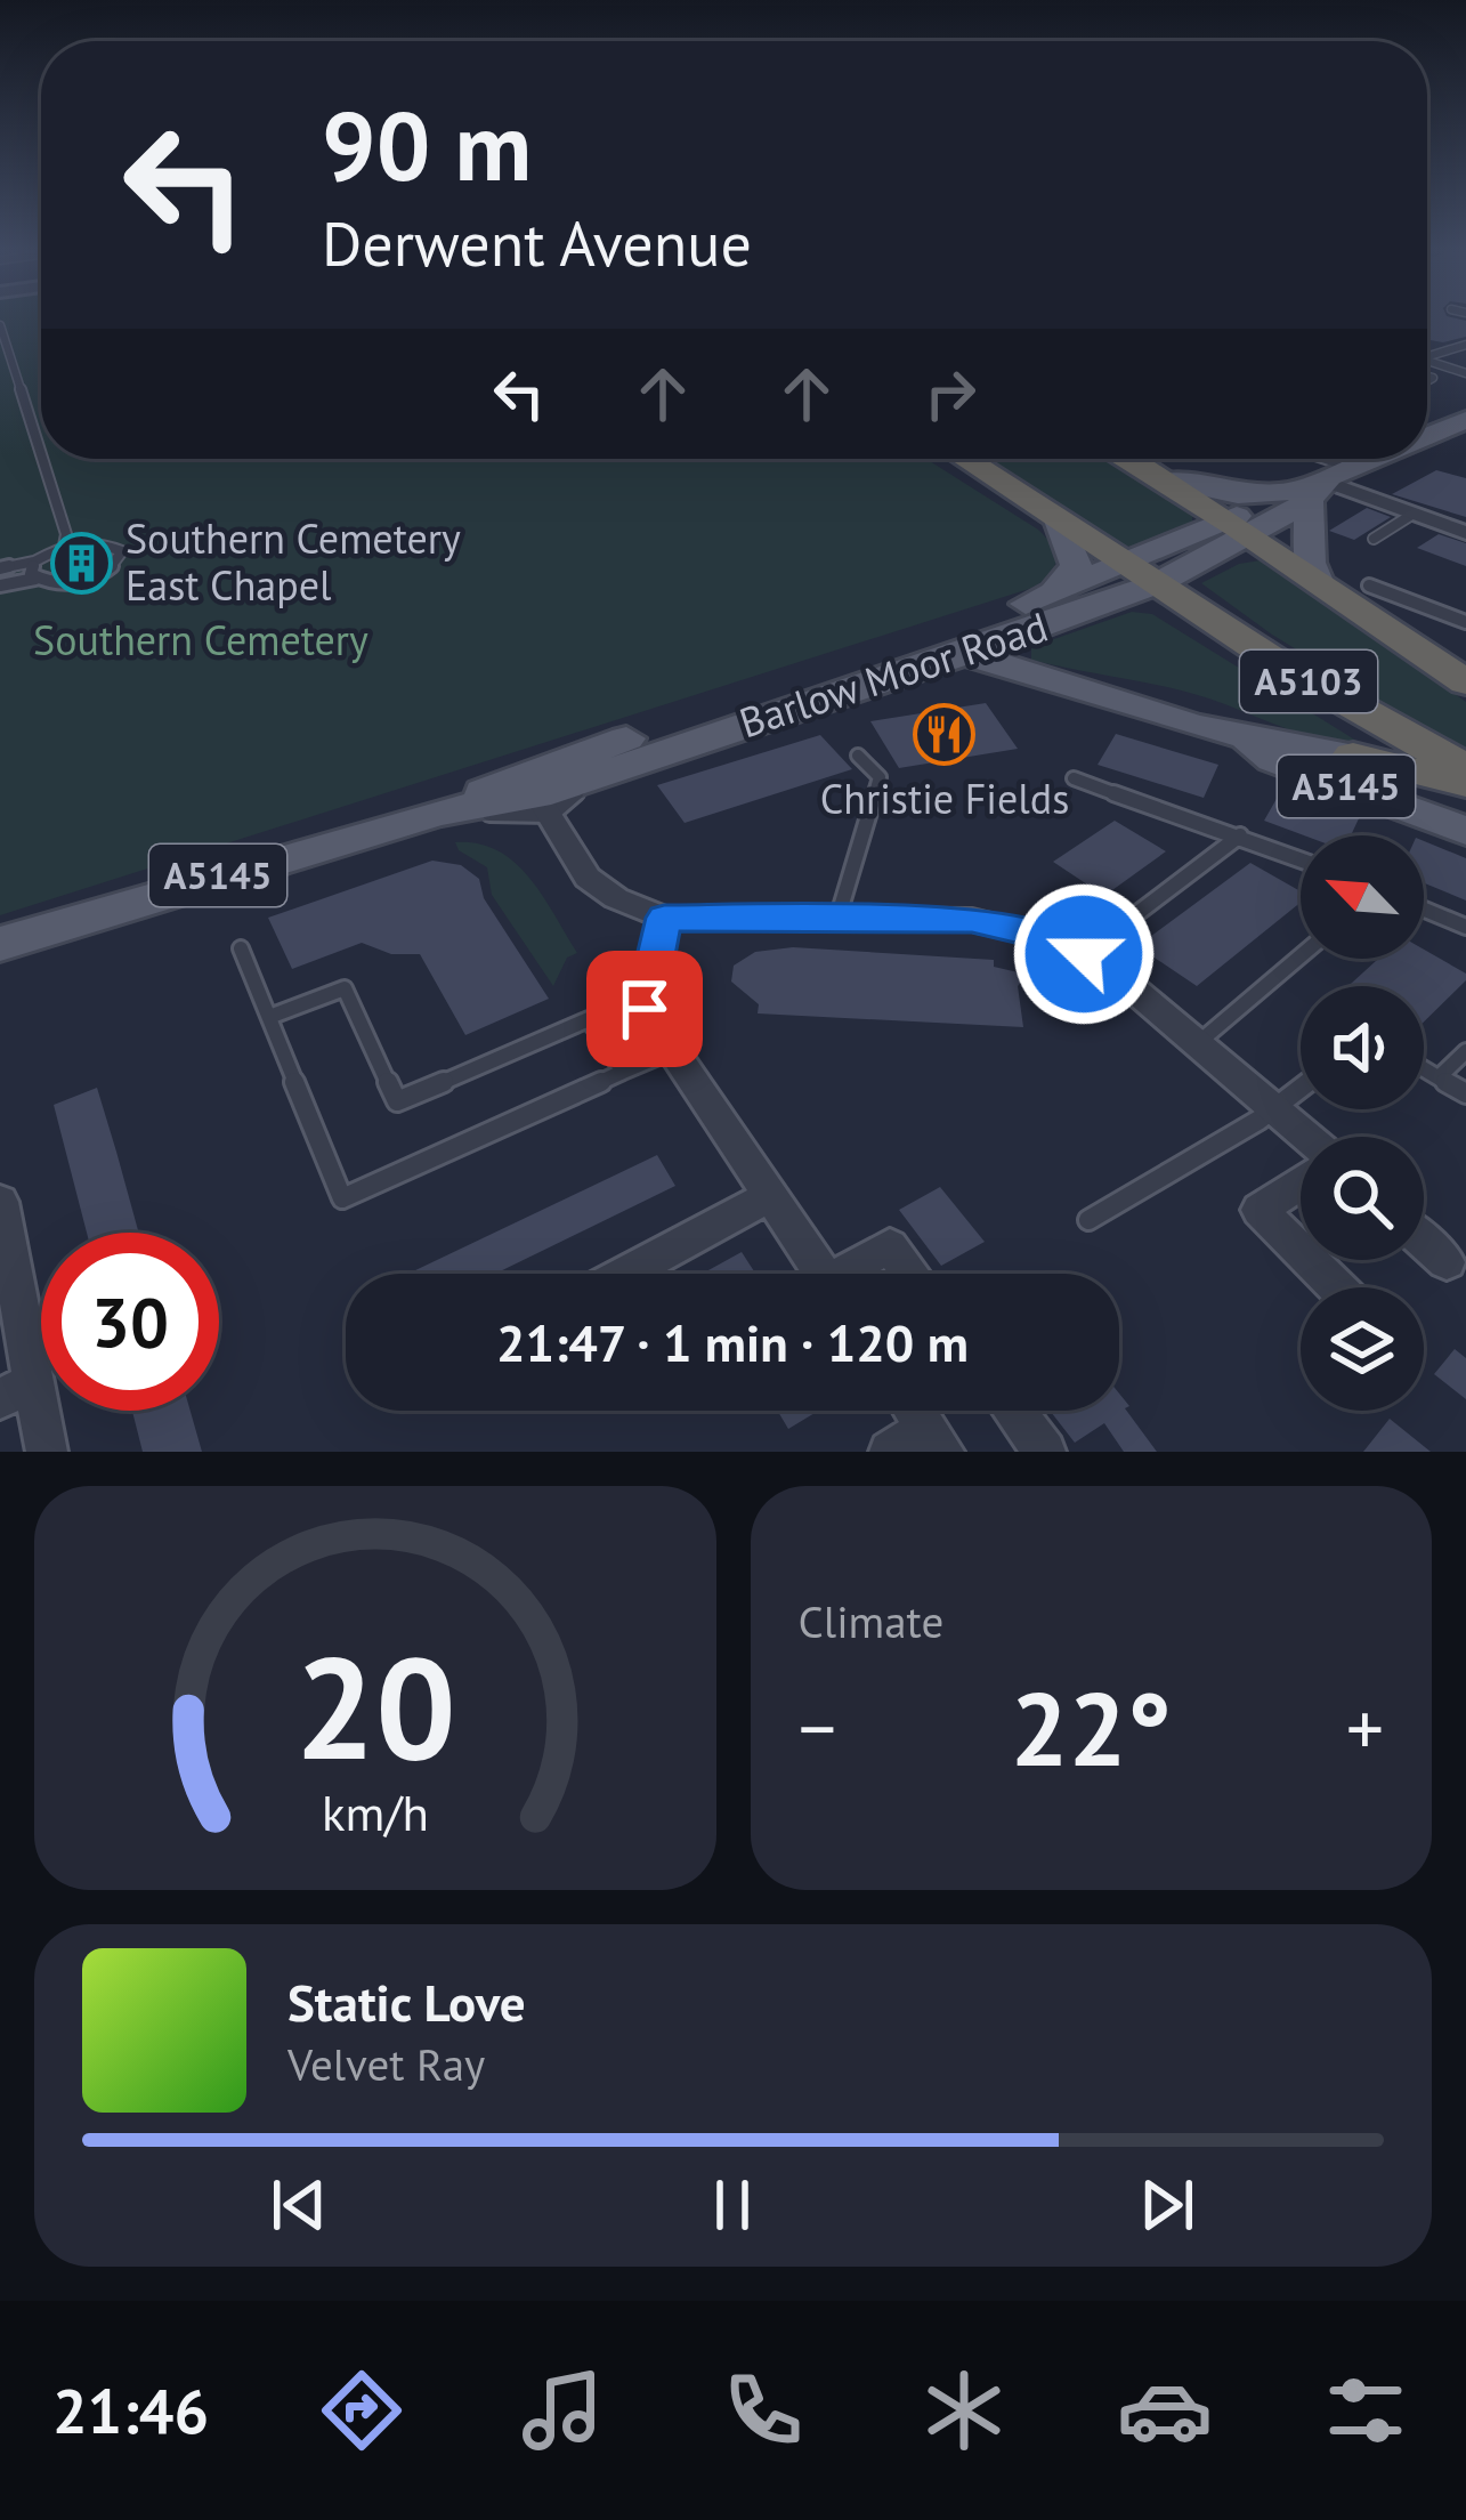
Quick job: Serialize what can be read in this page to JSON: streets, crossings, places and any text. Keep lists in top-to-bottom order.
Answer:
{
  "streets": {
    "highway": ["A5103"],
    "main road": ["Barlow Moor Road", "A5145"]
  },
  "crossings": [
    ["Barlow Moor Road", "A5103"],
    ["Barlow Moor Road", "A5145"],
    ["A5103", "A5145"]
  ],
  "parks": ["Southern Cemetery"],
  "places": {
    "building": ["Southern Cemetery East Chapel"],
    "restaurant": ["Christie Fields"]
  },
  "north": "top left",
  "page": {
    "turn": ["90 m", "Derwent Avenue"],
    "limit": "30",
    "trip": "21:47 · 1 min · 120 m",
    "tile": "Climate",
    "heat": ["−", "22°", "+"],
    "song": ["Static Love", "Velvet Ray"],
    "tabs": "21:46",
    "gauge": ["20", "km/h"]
  }
}
